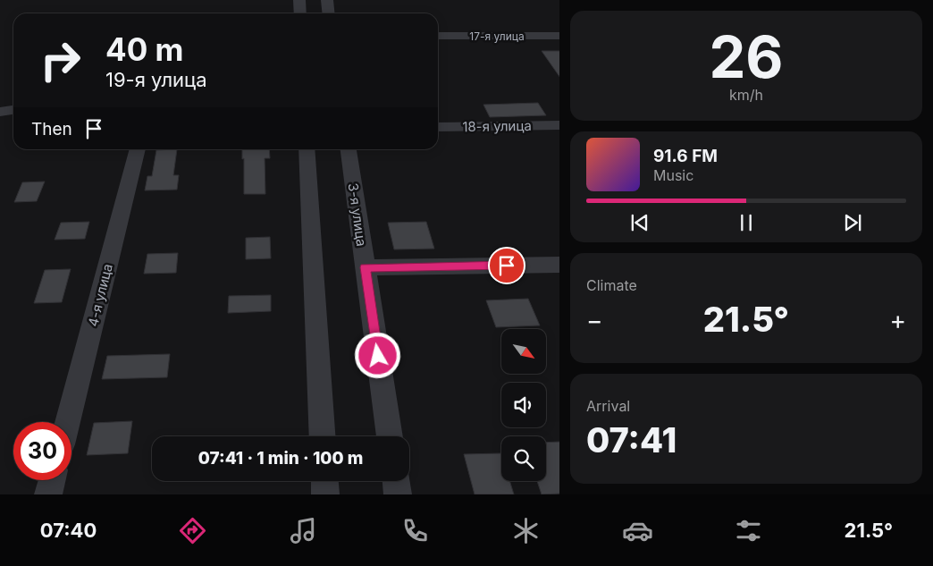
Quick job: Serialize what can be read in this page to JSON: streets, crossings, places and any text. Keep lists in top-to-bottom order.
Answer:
{
  "streets": {
    "street": [
      "17-я улица",
      "18-я улица",
      "3-я улица",
      "4-я улица"
    ]
  },
  "north": "bottom right",
  "page": {
    "tile": [
      ["26", "km/h"],
      "Climate",
      ["Arrival", "07:41"]
    ],
    "turn": ["40 m", "19-я улица"],
    "then": "Then",
    "song": ["91.6 FM", "Music"],
    "heat": ["−", "21.5°", "+"],
    "limit": "30",
    "trip": "07:41 · 1 min · 100 m",
    "tabs": ["07:40", "21.5°"]
  }
}
